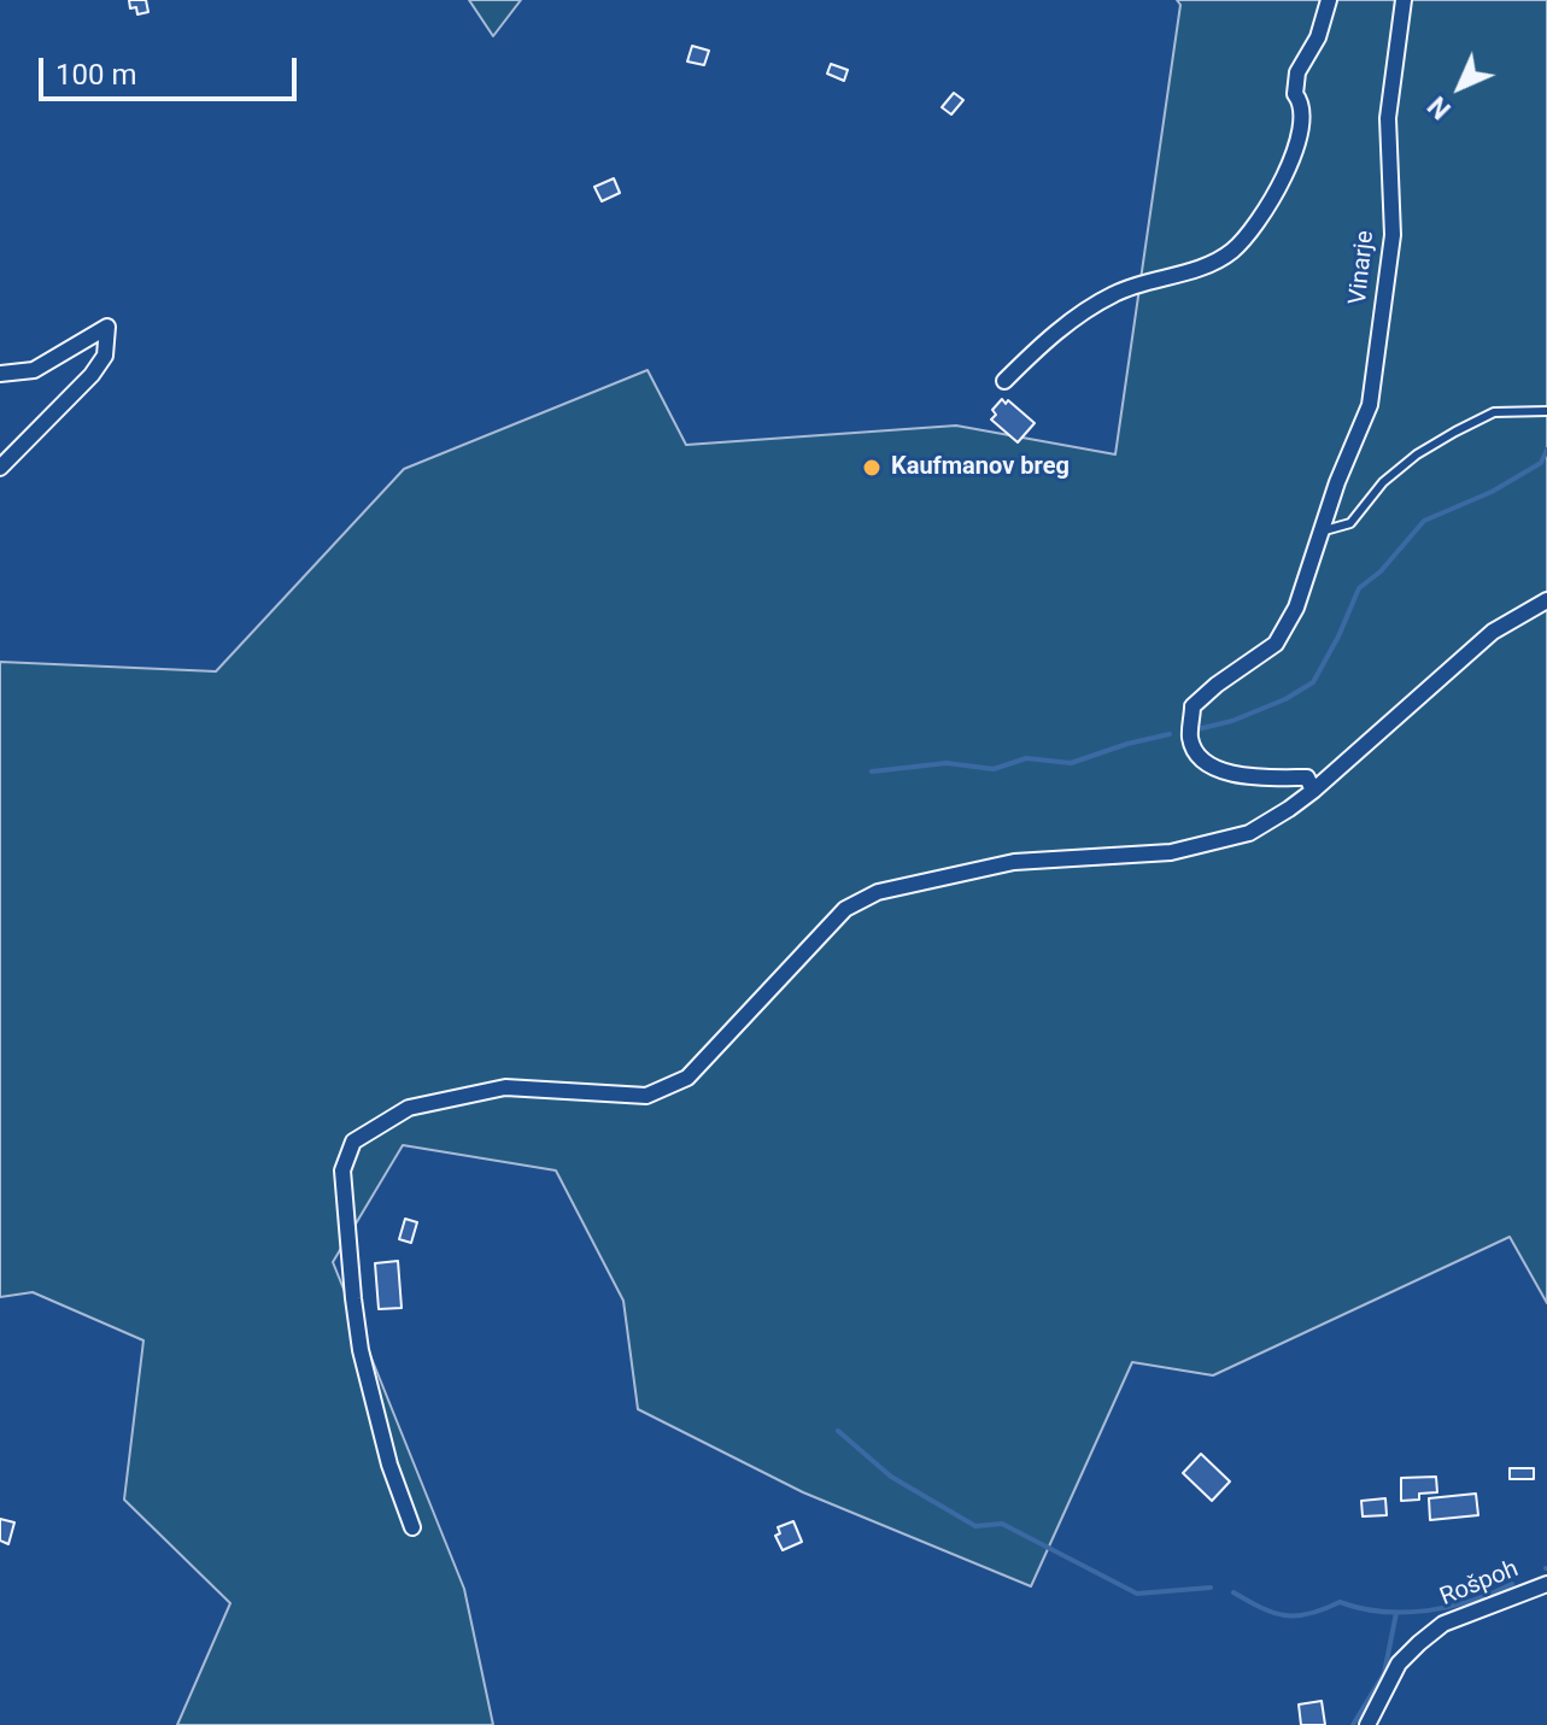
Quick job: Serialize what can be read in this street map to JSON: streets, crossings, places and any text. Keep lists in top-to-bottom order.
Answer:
{
  "streets": {
    "street": ["Vinarje", "Rošpoh"]
  },
  "places": ["Kaufmanov breg"],
  "scale_bar": "100 m",
  "north": "bottom left"
}
